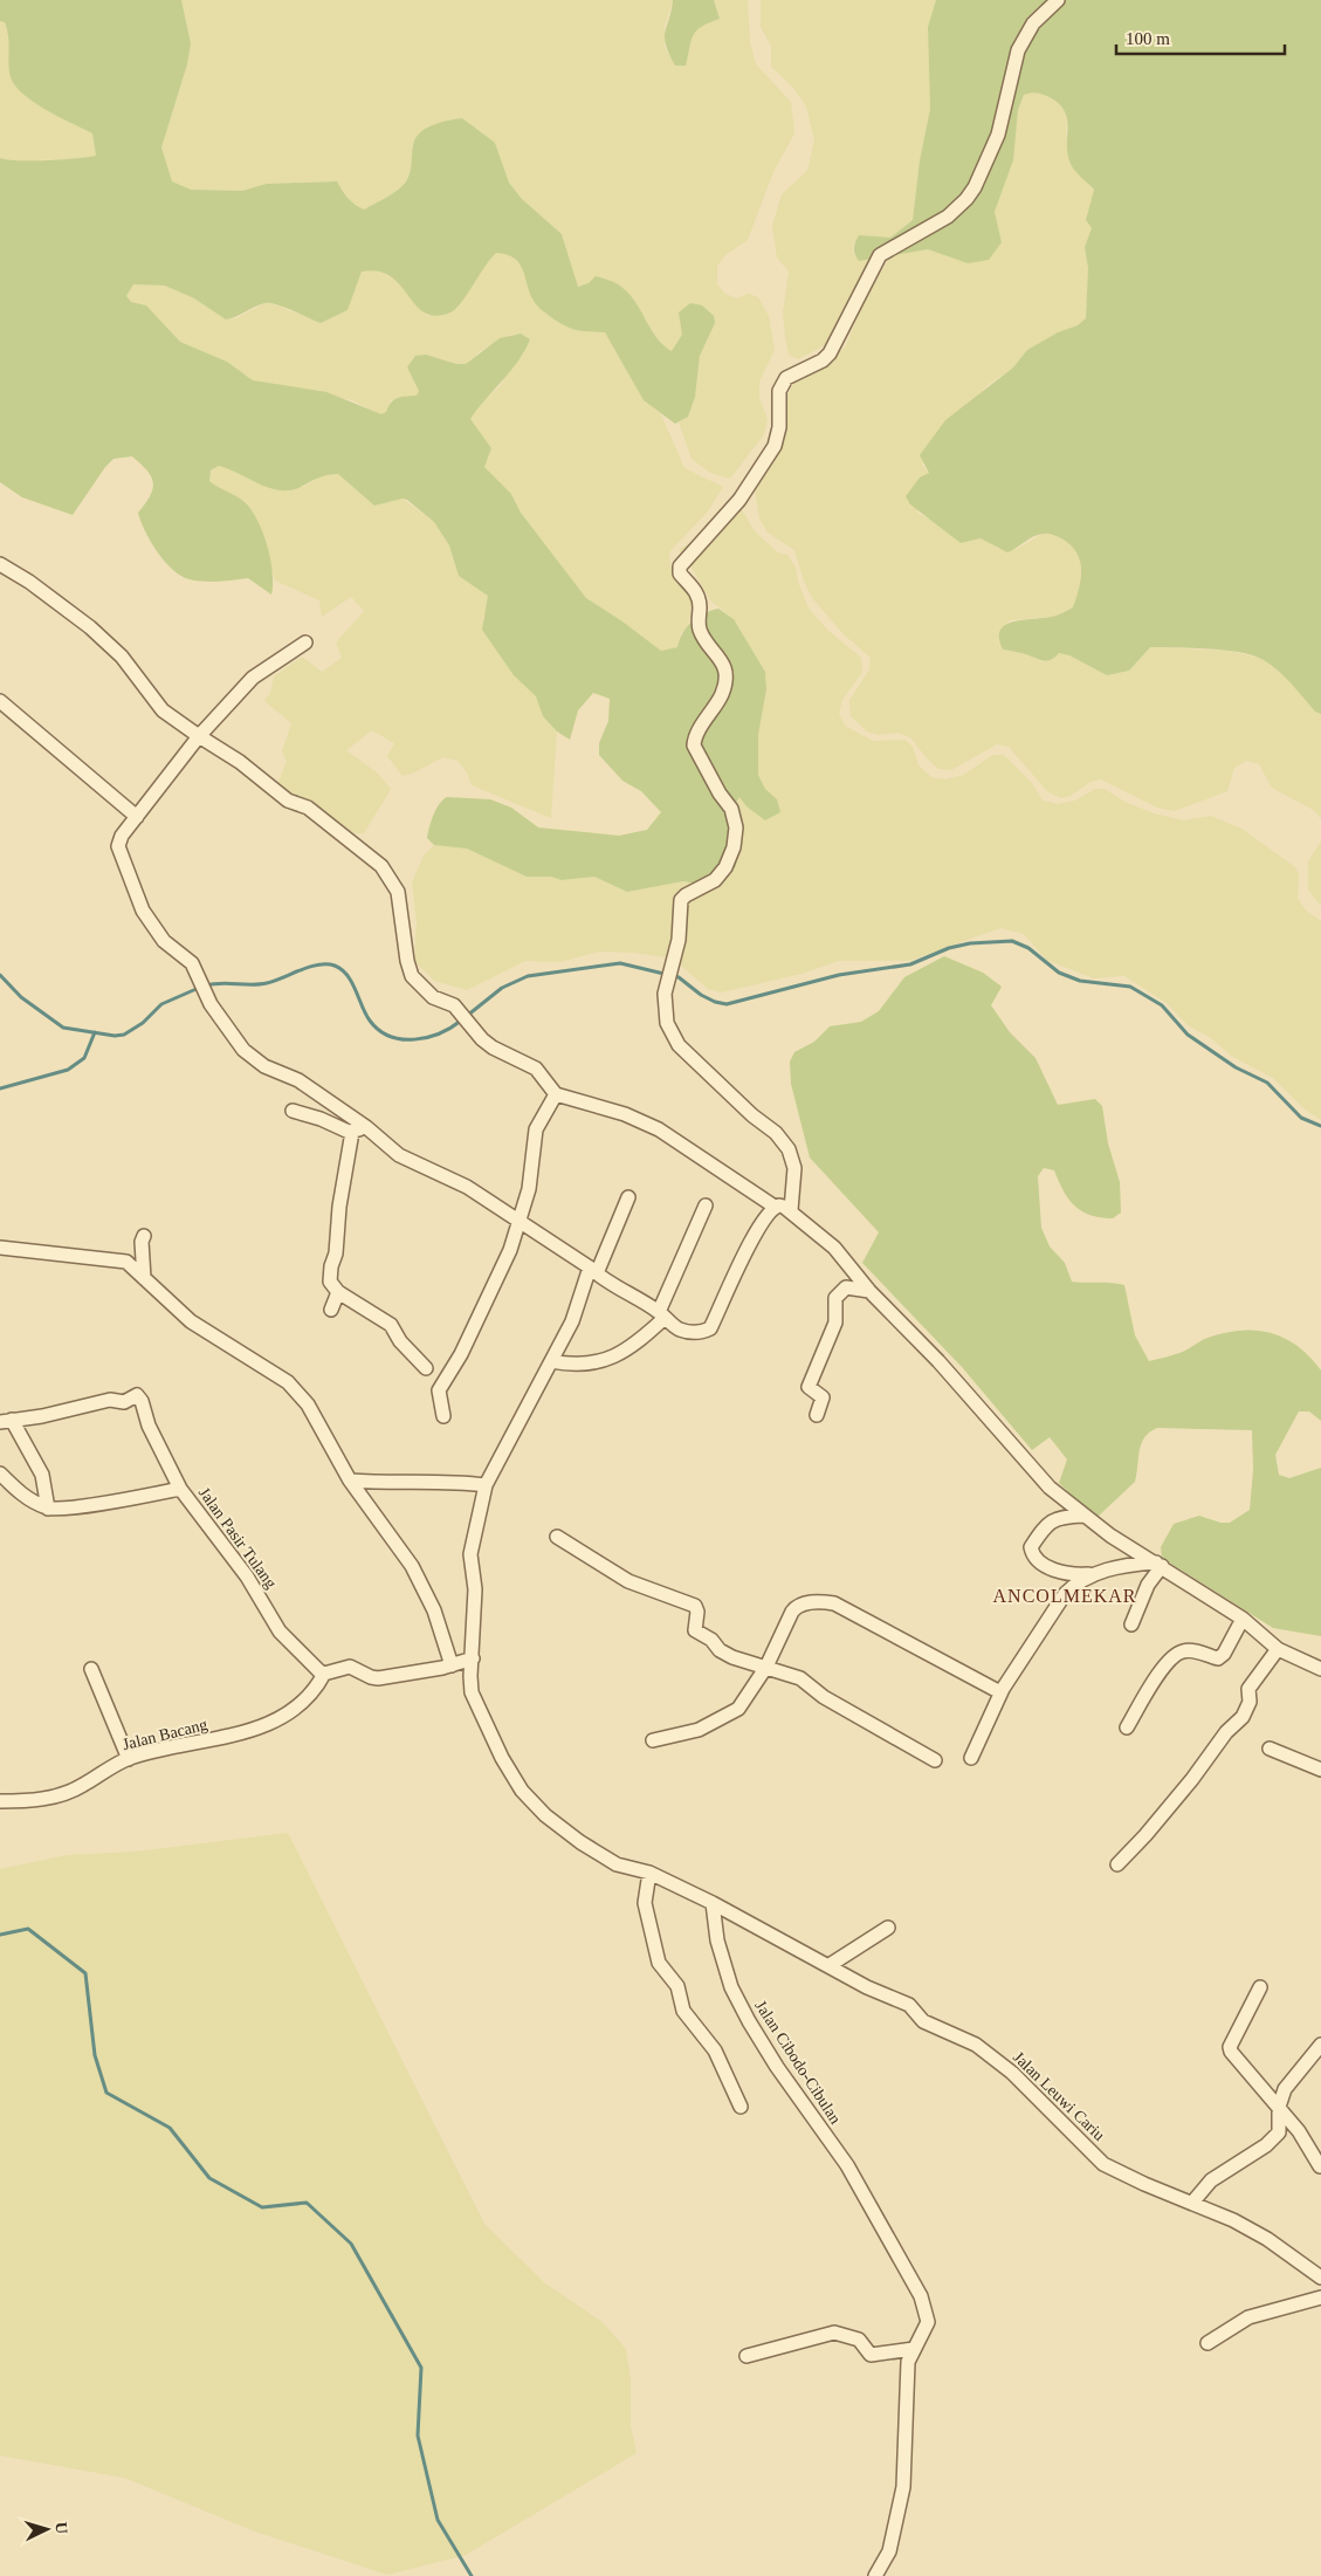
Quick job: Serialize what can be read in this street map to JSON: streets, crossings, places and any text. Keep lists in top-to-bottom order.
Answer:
{
  "streets": {
    "street": [
      "Jalan Pasir Tulang",
      "Jalan Bacang",
      "Jalan Cibodo-Cibulan",
      "Jalan Leuwi Cariu"
    ]
  },
  "crossings": [
    ["Jalan Pasir Tulang", "Jalan Bacang"],
    ["Jalan Cibodo-Cibulan", "Jalan Leuwi Cariu"]
  ],
  "districts": ["ANCOLMEKAR"],
  "scale_bar": "100 m",
  "north": "right"
}
